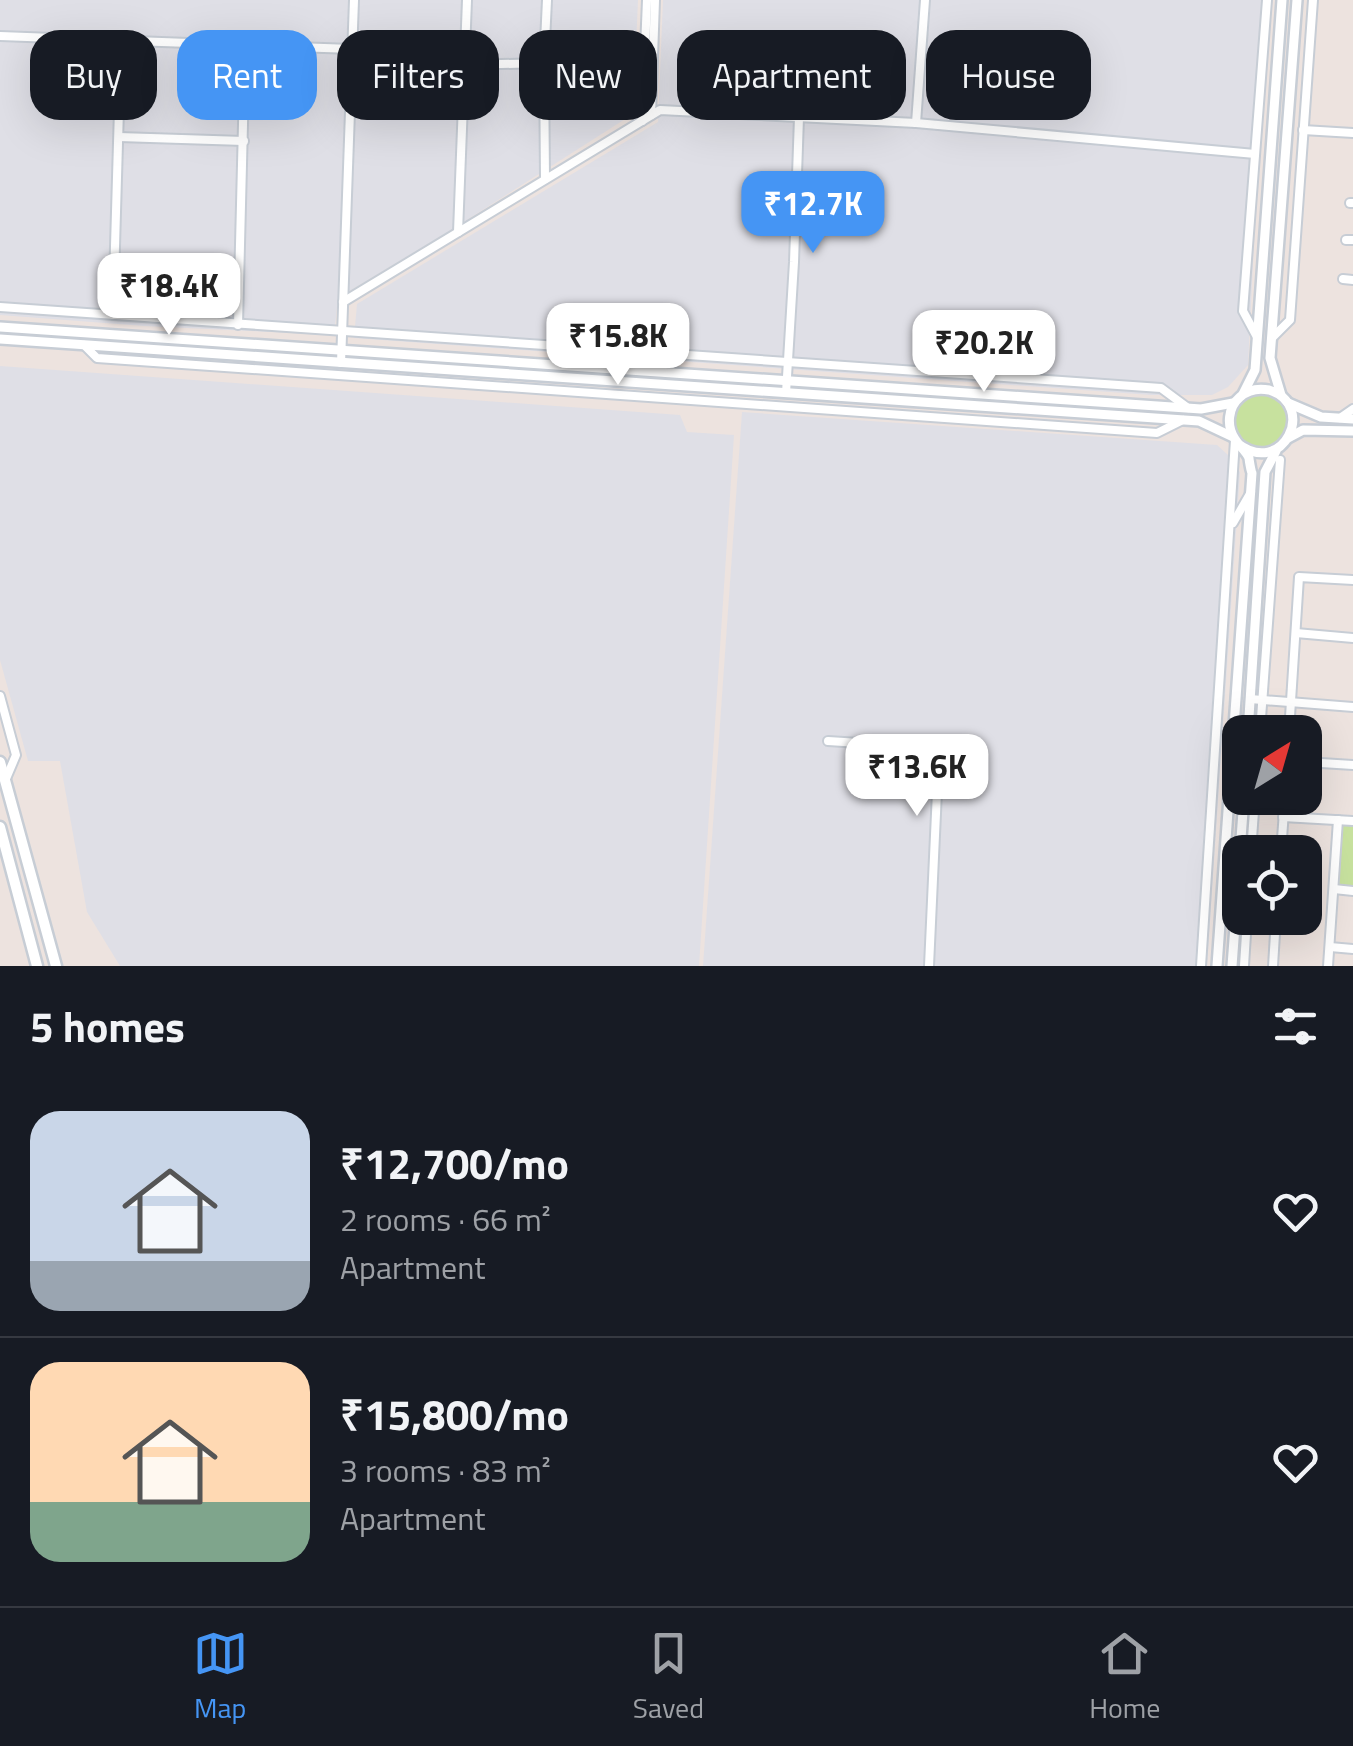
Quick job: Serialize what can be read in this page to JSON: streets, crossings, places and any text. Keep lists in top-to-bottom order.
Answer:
{
  "north": "top right",
  "page": {
    "chip": [
      "Buy",
      "Rent",
      "Filters",
      "New",
      "Apartment",
      "House"
    ],
    "price": [
      "₹12.7K",
      "₹18.4K",
      "₹15.8K",
      "₹20.2K",
      "₹13.6K"
    ],
    "heading": "5 homes",
    "list": [
      {
        "name": "₹12,700/mo",
        "note": "2 rooms · 66 m² · Apartment"
      },
      {
        "name": "₹15,800/mo",
        "note": "3 rooms · 83 m² · Apartment"
      }
    ],
    "tabs": ["Map", "Saved", "Home"]
  }
}
